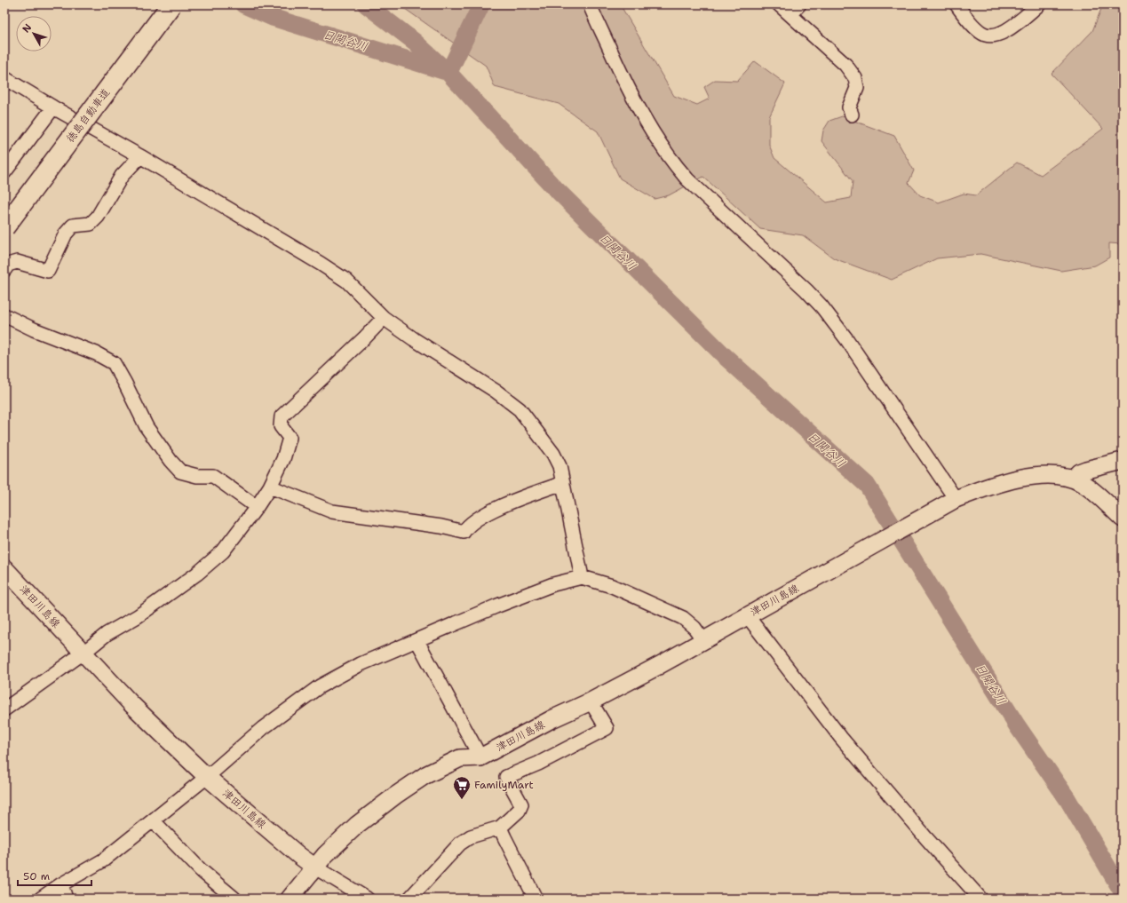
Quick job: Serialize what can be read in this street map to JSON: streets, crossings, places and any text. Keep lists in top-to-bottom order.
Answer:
{
  "streets": {
    "highway": ["徳島自動車道"],
    "main road": ["津田川島線"]
  },
  "water": ["日開谷川"],
  "places": {
    "supermarket": ["FamilyMart"]
  },
  "scale_bar": "50 m",
  "north": "top left"
}
